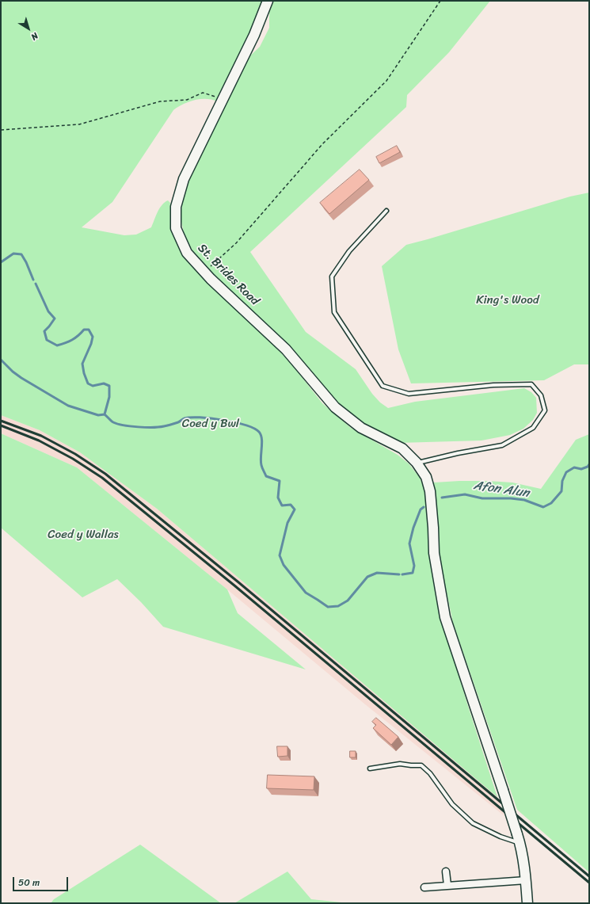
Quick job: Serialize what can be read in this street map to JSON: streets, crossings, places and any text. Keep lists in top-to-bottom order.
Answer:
{
  "streets": {
    "main road": ["St. Brides Road"]
  },
  "water": ["Afon Alun"],
  "parks": ["King's Wood", "Coed y Bwl", "Coed y Wallas"],
  "scale_bar": "50 m",
  "north": "bottom right"
}
